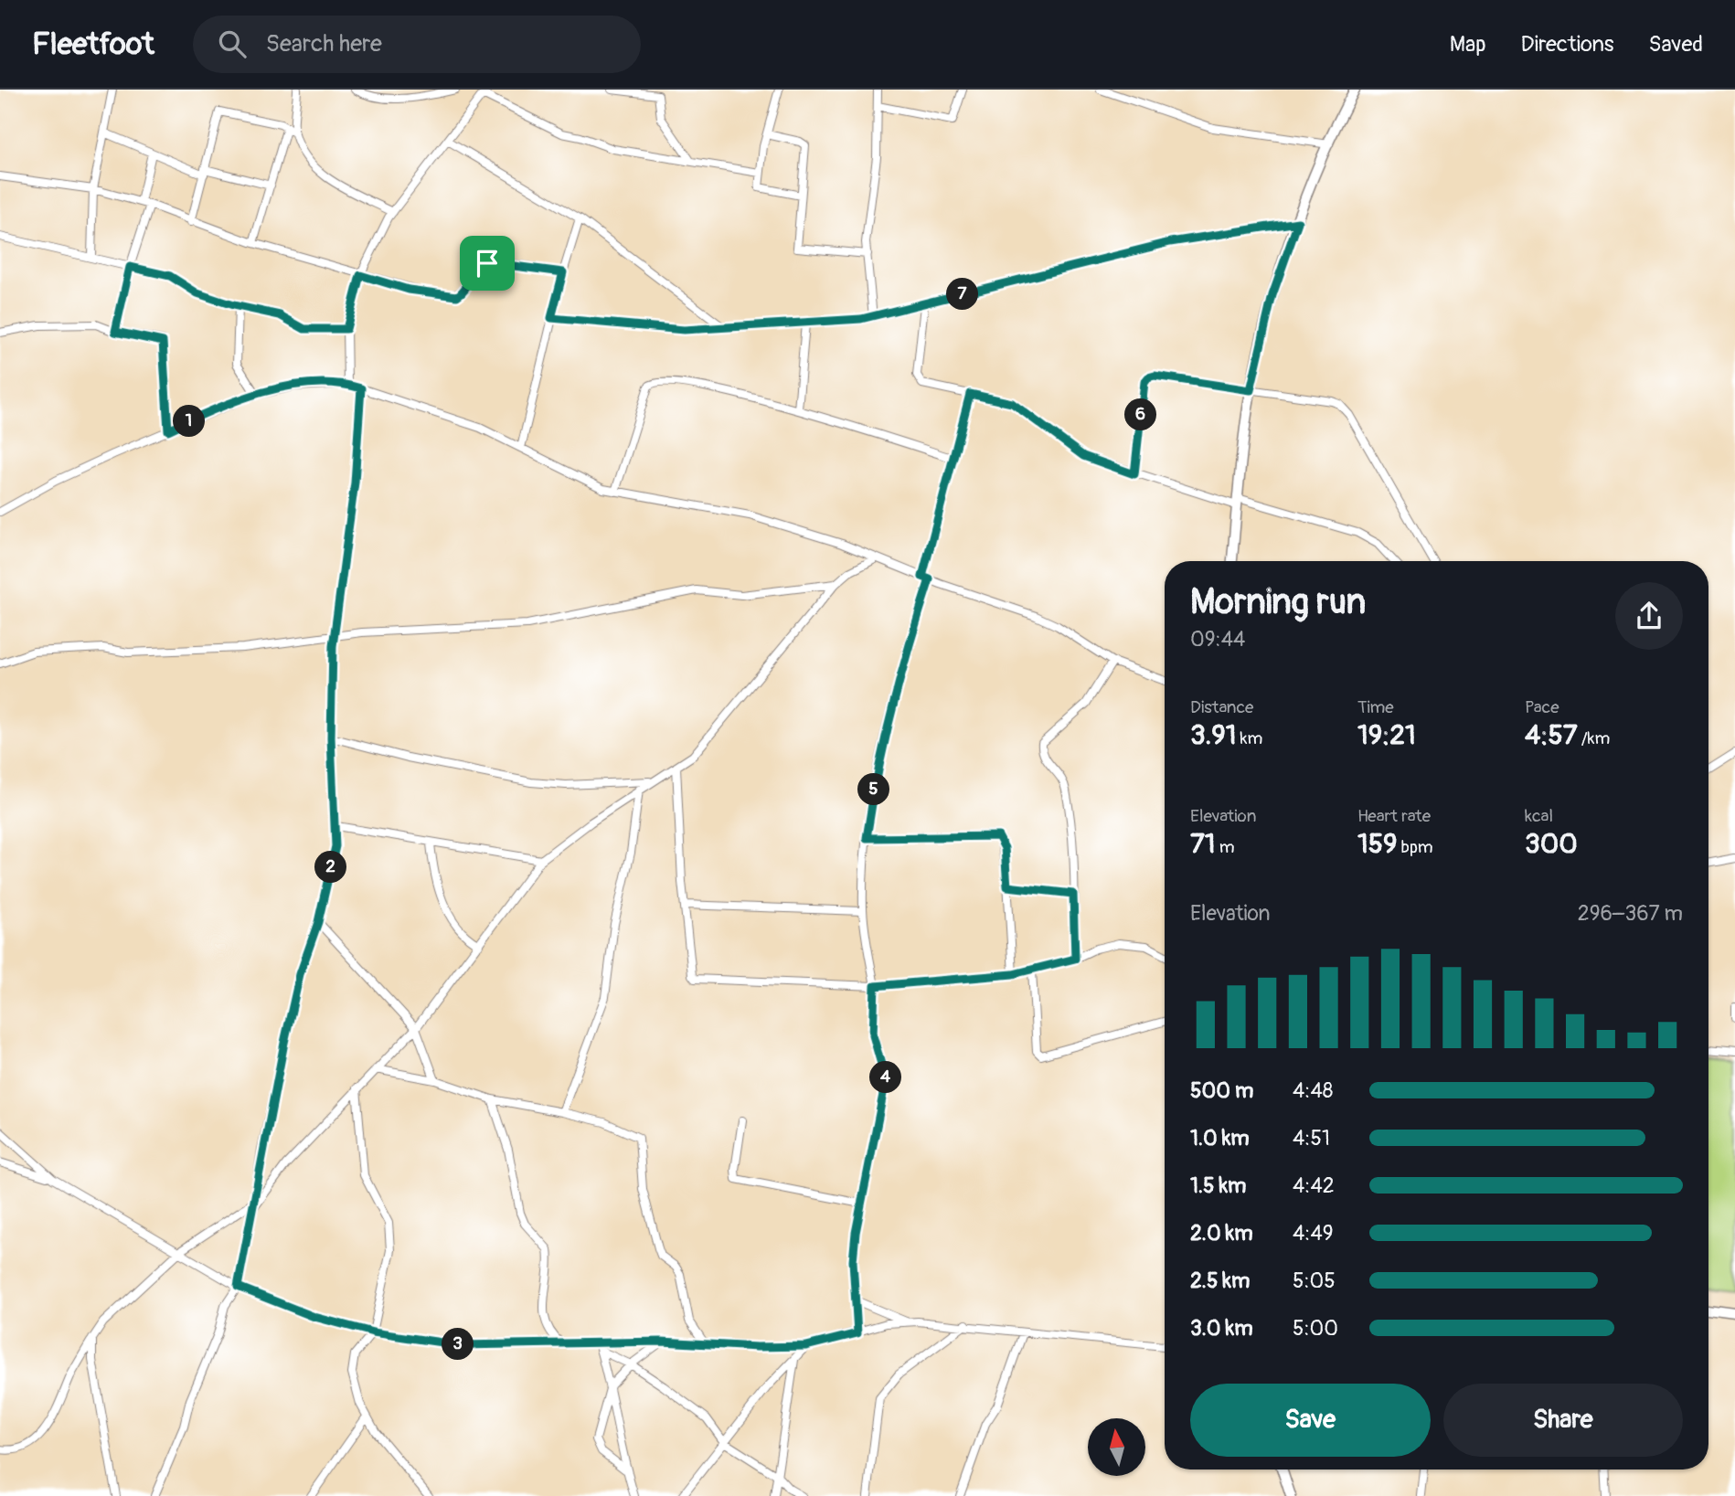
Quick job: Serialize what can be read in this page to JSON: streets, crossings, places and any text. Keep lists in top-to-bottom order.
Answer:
{
  "north": "top",
  "page": {
    "header": "Fleetfoot",
    "search": "Search here",
    "nav": ["Map", "Directions", "Saved"],
    "pins": [
      "7",
      "6",
      "1",
      "5",
      "2",
      "4",
      "3"
    ],
    "heading": ["Morning run", "09:44"],
    "stats": [
      ["Distance", "3.91 km"],
      ["Time", "19:21"],
      ["Pace", "4:57 /km"],
      ["Elevation", "71 m"],
      ["Heart rate", "159 bpm"],
      ["kcal", "300"]
    ],
    "chart": ["Elevation", "296–367 m"],
    "list": [
      {
        "name": "500 m",
        "note": "4:48"
      },
      {
        "name": "1.0 km",
        "note": "4:51"
      },
      {
        "name": "1.5 km",
        "note": "4:42"
      },
      {
        "name": "2.0 km",
        "note": "4:49"
      },
      {
        "name": "2.5 km",
        "note": "5:05"
      },
      {
        "name": "3.0 km",
        "note": "5:00"
      }
    ],
    "buttons": ["Save", "Share"]
  }
}
